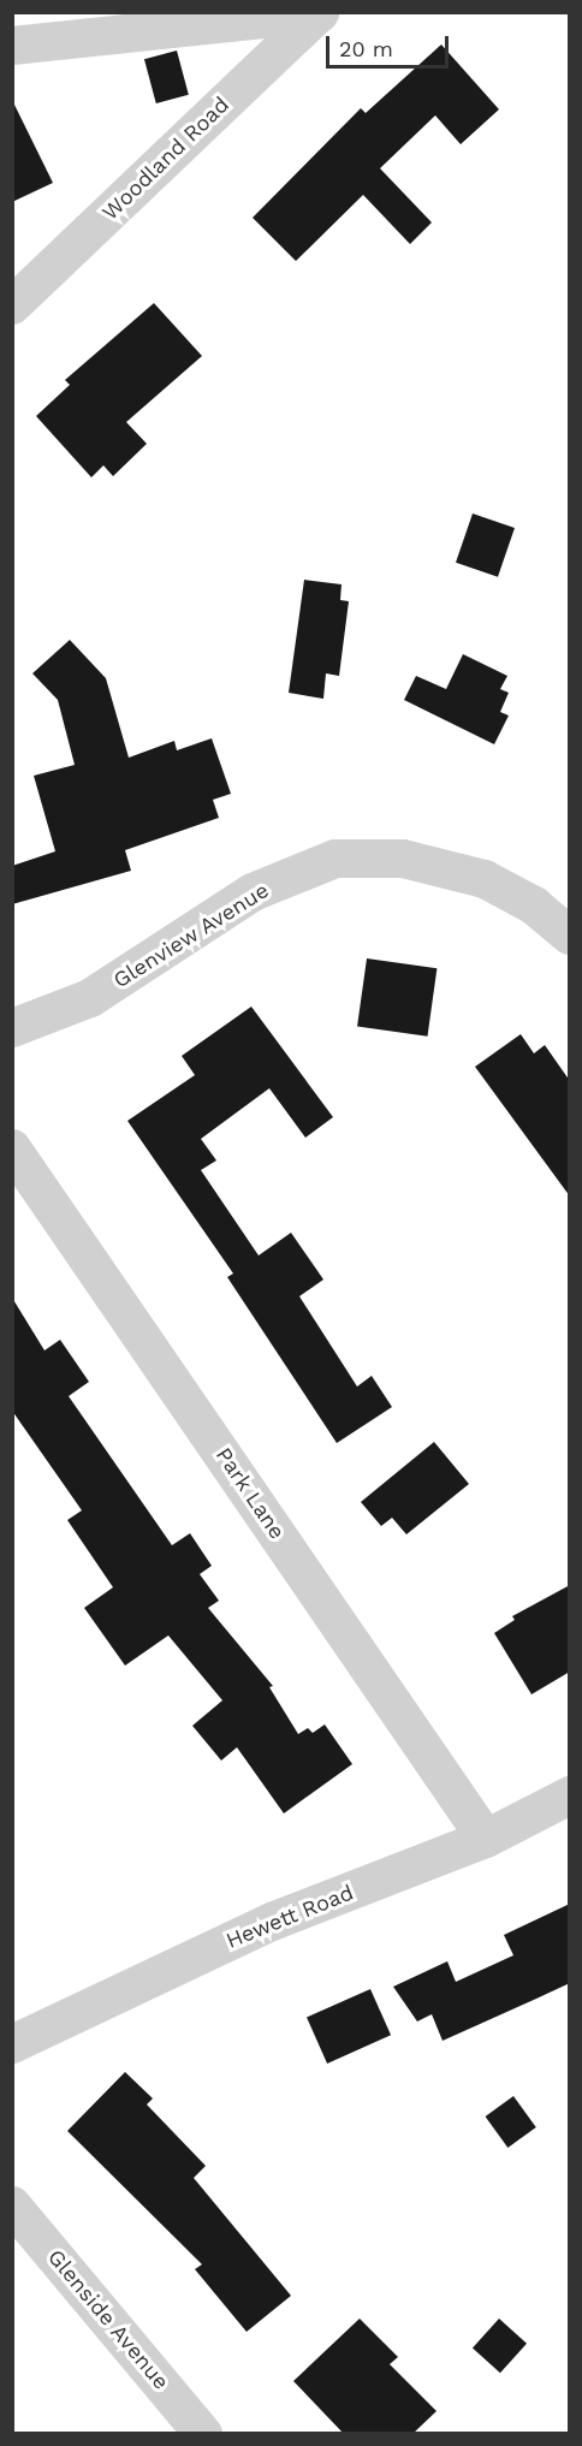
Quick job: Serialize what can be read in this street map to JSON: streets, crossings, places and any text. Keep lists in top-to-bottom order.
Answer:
{
  "streets": {
    "street": [
      "Woodland Road",
      "Glenview Avenue",
      "Park Lane",
      "Hewett Road",
      "Glenside Avenue"
    ]
  },
  "crossings": [
    ["Park Lane", "Hewett Road"]
  ],
  "scale_bar": "20 m"
}
